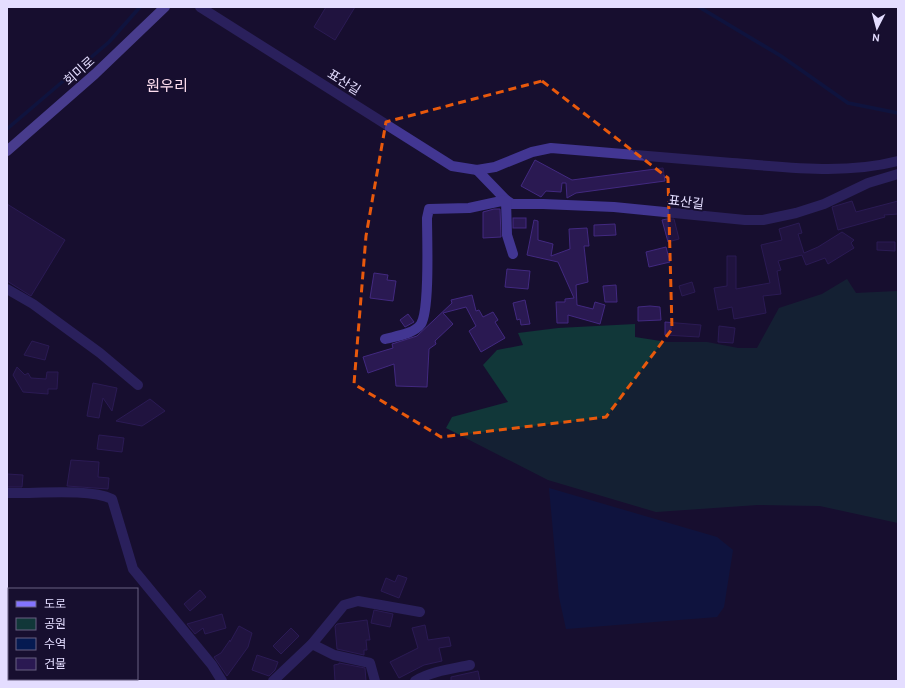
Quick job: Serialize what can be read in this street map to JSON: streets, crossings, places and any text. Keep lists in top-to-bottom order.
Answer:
{
  "streets": {
    "street": ["회미로", "표산길"]
  },
  "districts": ["원우리"],
  "legend": [
    "도로",
    "공원",
    "수역",
    "건물"
  ],
  "north": "bottom"
}
